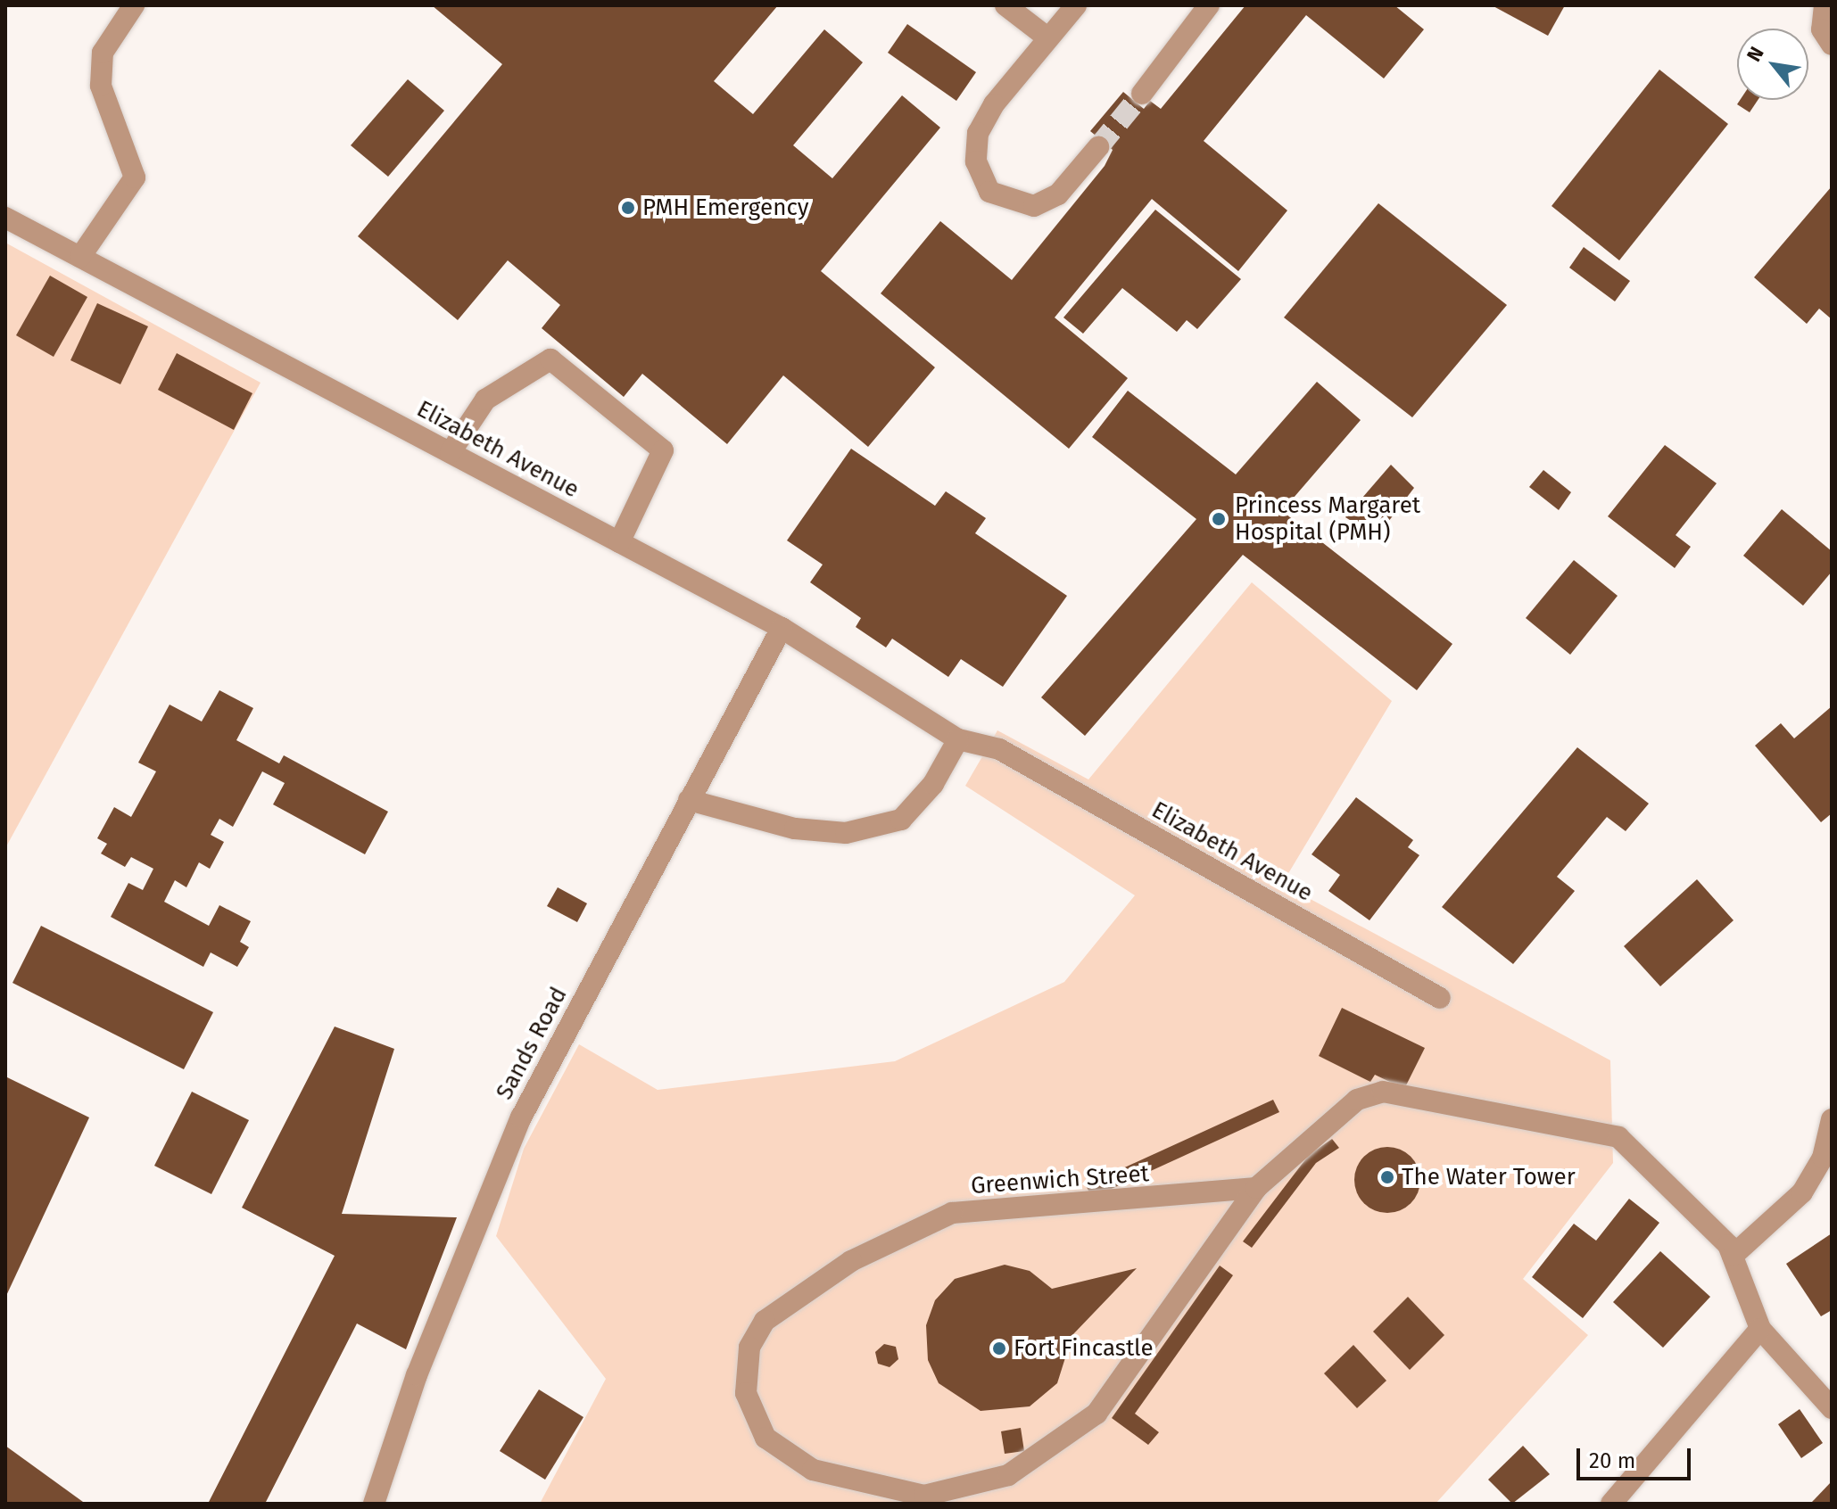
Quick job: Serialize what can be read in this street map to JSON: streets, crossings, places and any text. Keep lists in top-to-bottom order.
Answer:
{
  "streets": {
    "street": ["Elizabeth Avenue", "Sands Road", "Greenwich Street"]
  },
  "crossings": [
    ["Elizabeth Avenue", "Sands Road"]
  ],
  "places": [
    "PMH Emergency",
    "Princess Margaret Hospital (PMH)",
    "The Water Tower",
    "Fort Fincastle"
  ],
  "scale_bar": "20 m",
  "north": "top left"
}
